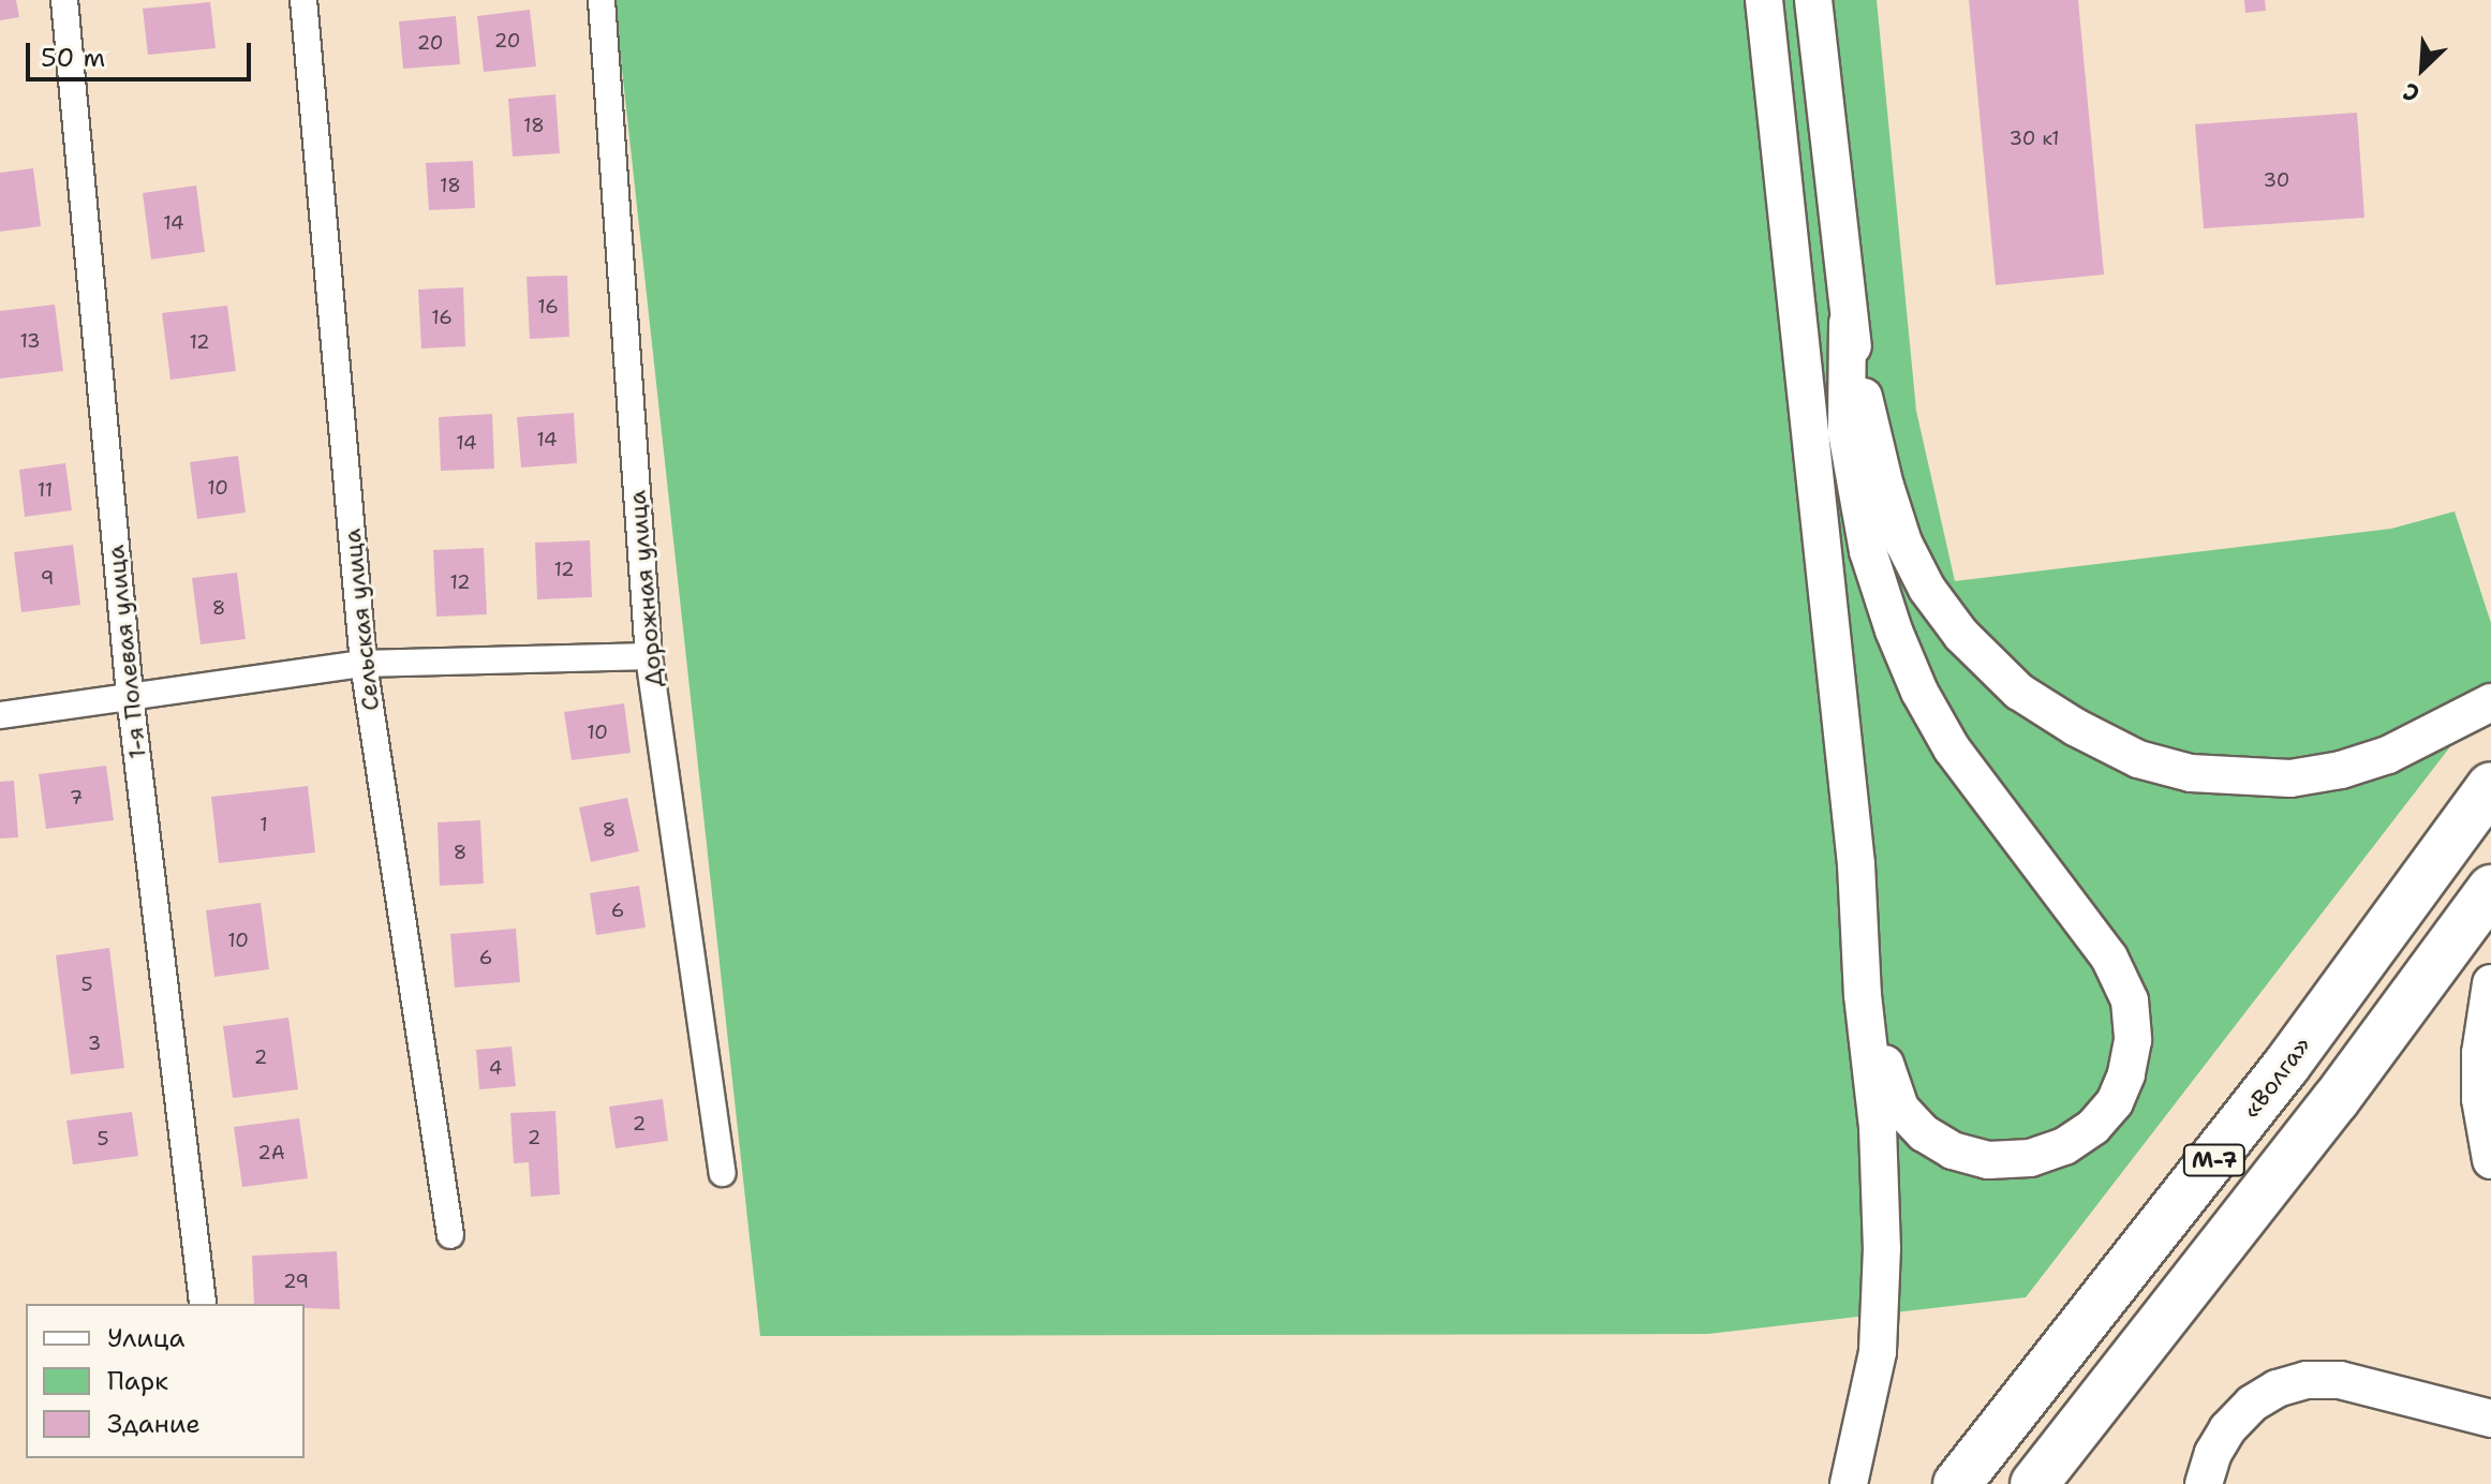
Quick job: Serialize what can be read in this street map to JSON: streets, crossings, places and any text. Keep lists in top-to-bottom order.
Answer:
{
  "streets": {
    "highway": ["«Волга»", "М-7"],
    "street": ["Дорожная улица", "Сельская улица", "1-я Полевая улица"]
  },
  "house_numbers": [
    "20",
    "20",
    "18",
    "30 к1",
    "30",
    "18",
    "14",
    "16",
    "16",
    "13",
    "12",
    "14",
    "14",
    "10",
    "11",
    "12",
    "9",
    "12",
    "8",
    "10",
    "7",
    "1",
    "8",
    "8",
    "6",
    "10",
    "6",
    "5",
    "3",
    "2",
    "4",
    "2",
    "2",
    "5",
    "2А",
    "29"
  ],
  "legend": ["Улица", "Парк", "Здание"],
  "scale_bar": "50 m",
  "north": "bottom left"
}
